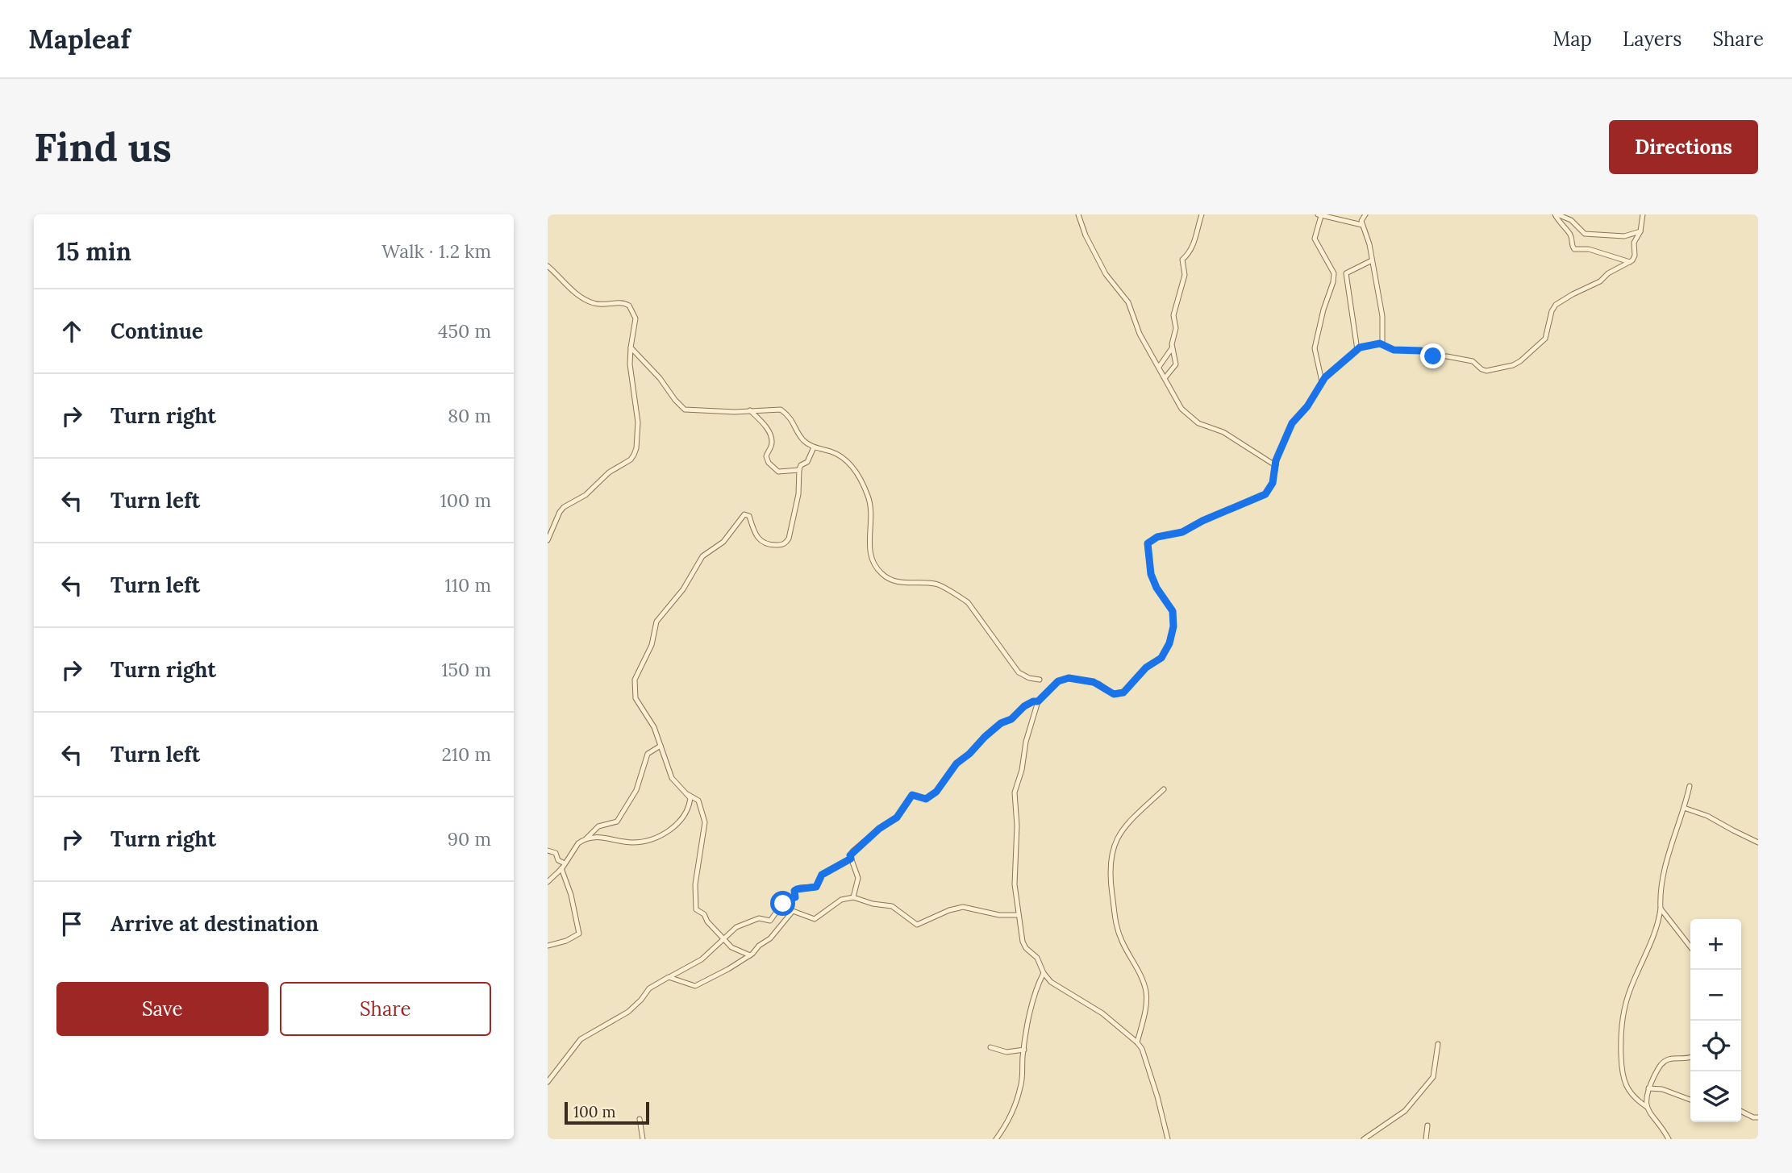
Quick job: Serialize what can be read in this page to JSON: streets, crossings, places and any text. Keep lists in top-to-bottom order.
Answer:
{
  "scale_bar": "100 m",
  "page": {
    "header": "Mapleaf",
    "nav": ["Map", "Layers", "Share"],
    "buttons": [
      "Directions",
      ["Save", "Share"]
    ],
    "title": "Find us",
    "heading": ["15 min", "Walk · 1.2 km"],
    "list": [
      ["Continue", "450 m"],
      ["Turn right", "80 m"],
      ["Turn left", "100 m"],
      ["Turn left", "110 m"],
      ["Turn right", "150 m"],
      ["Turn left", "210 m"],
      ["Turn right", "90 m"],
      "Arrive at destination"
    ],
    "map_buttons": ["+", "−"],
    "scale": "100 m"
  }
}
